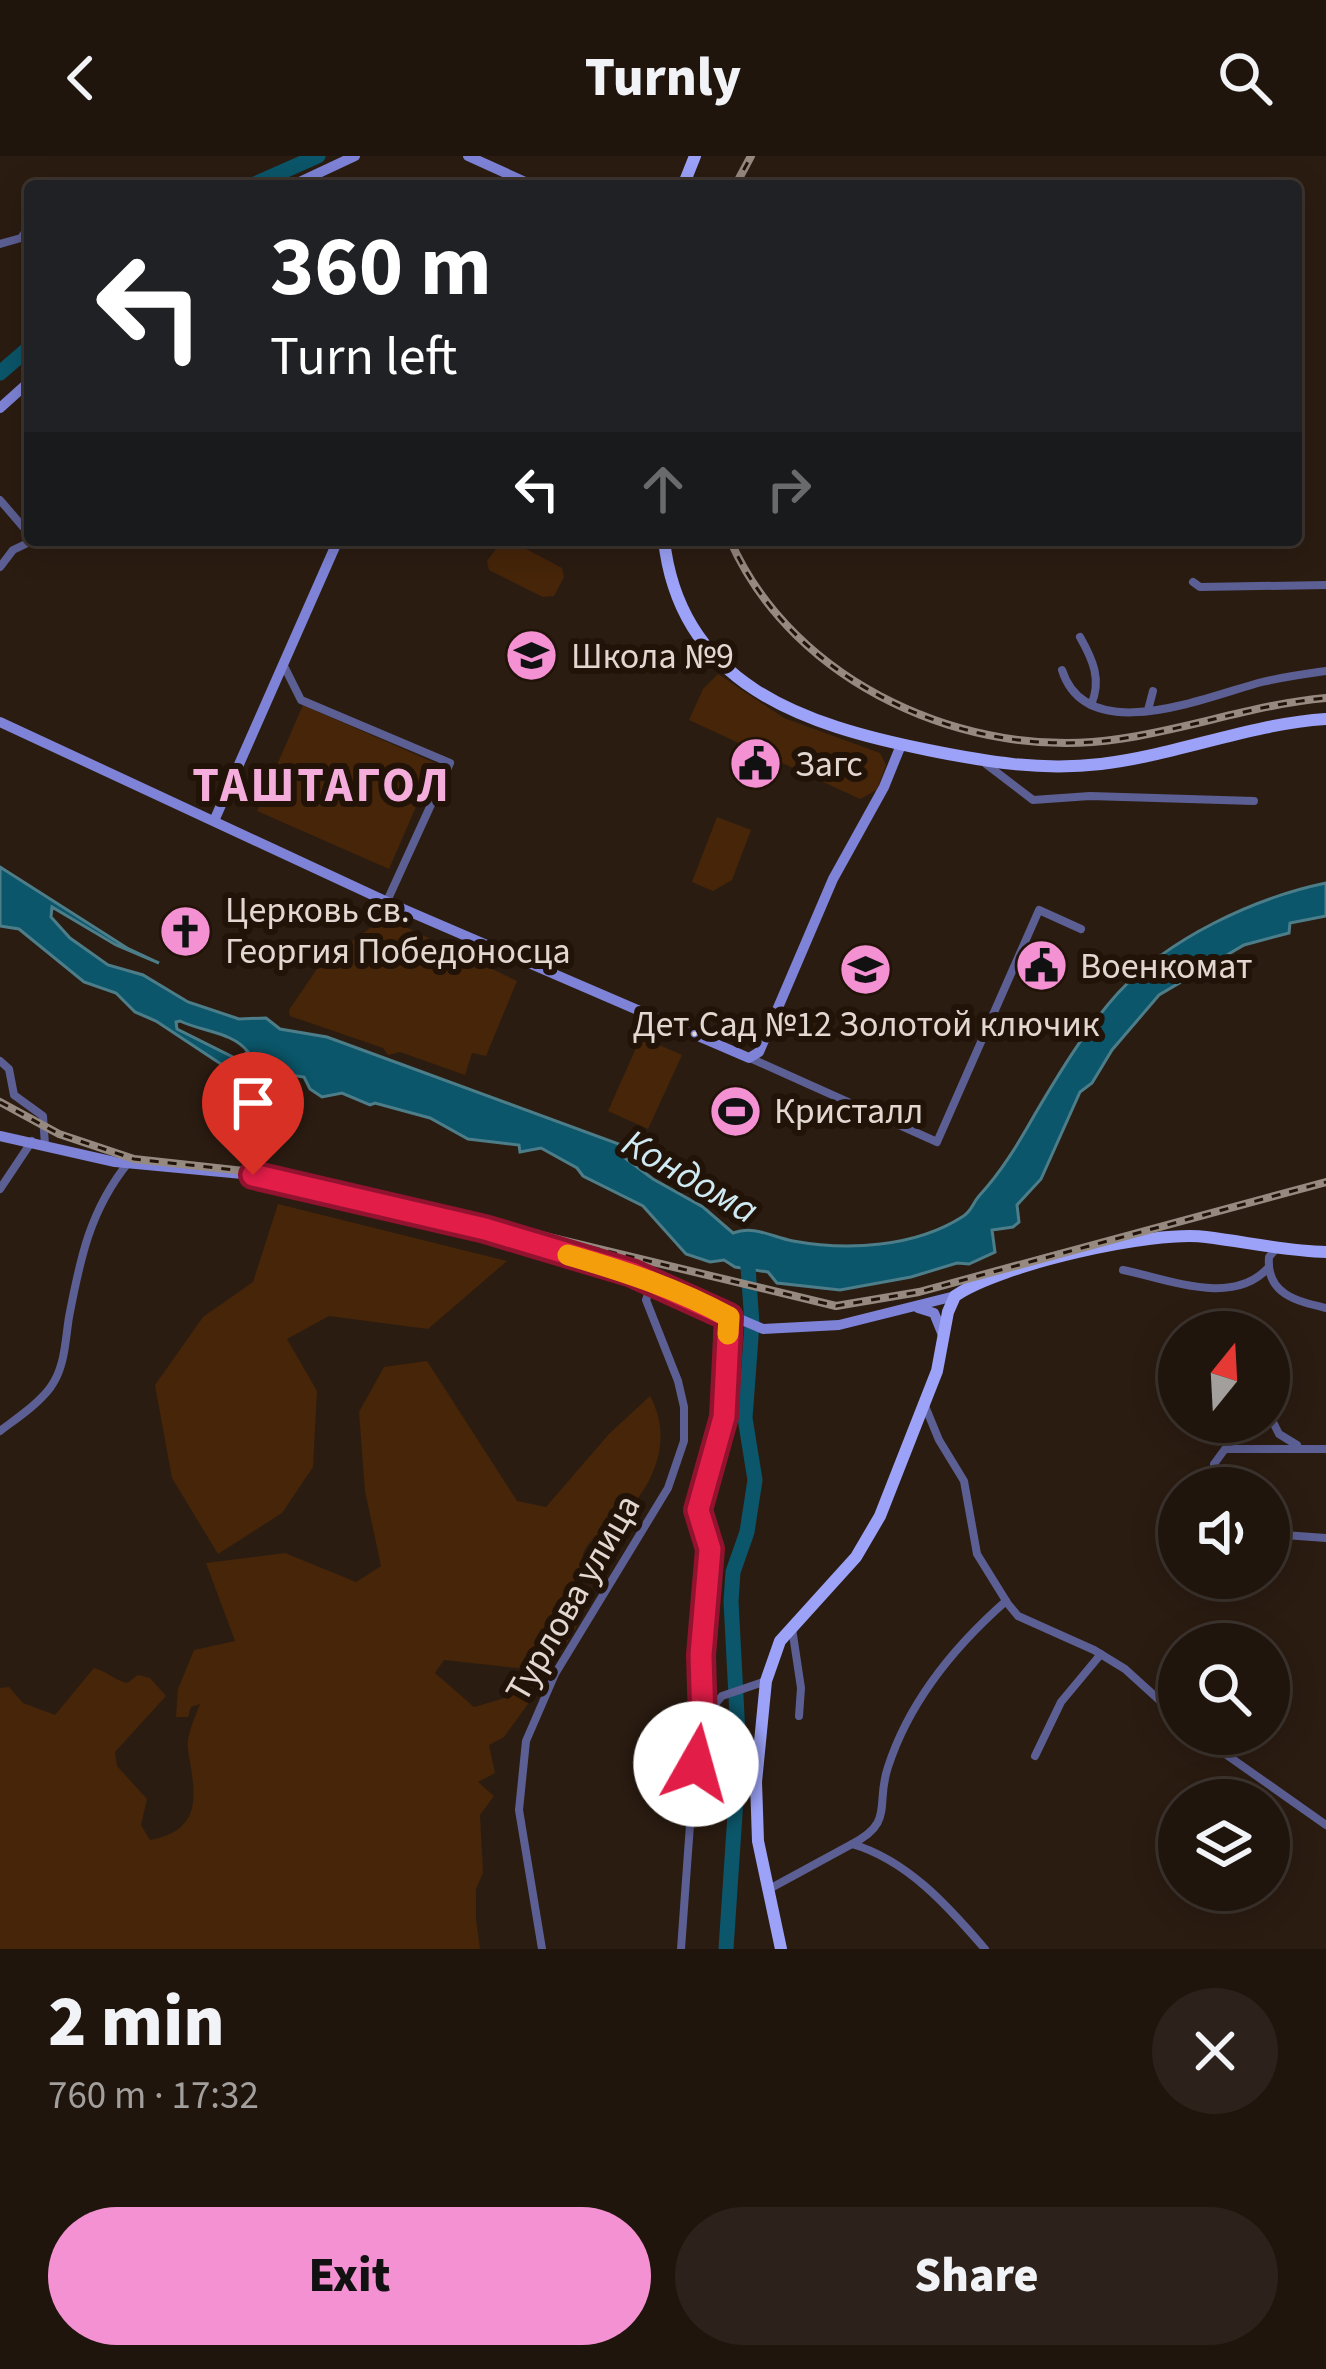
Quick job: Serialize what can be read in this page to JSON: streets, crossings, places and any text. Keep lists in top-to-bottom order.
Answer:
{
  "streets": {
    "street": ["Турлова улица"]
  },
  "districts": ["ТАШТАГОЛ"],
  "water": ["Кондома"],
  "places": {
    "school or university": ["Школа №9", "Дет.Сад №12 Золотой ключик"],
    "public building": ["Загс", "Военкомат"],
    "church": ["Церковь св. Георгия Победоносца"],
    "sports": ["Кристалл"]
  },
  "north": "top",
  "page": {
    "header": "Turnly",
    "turn": ["360 m", "Turn left"],
    "heading": ["2 min", "760 m · 17:32"],
    "buttons": ["Exit", "Share"]
  }
}
